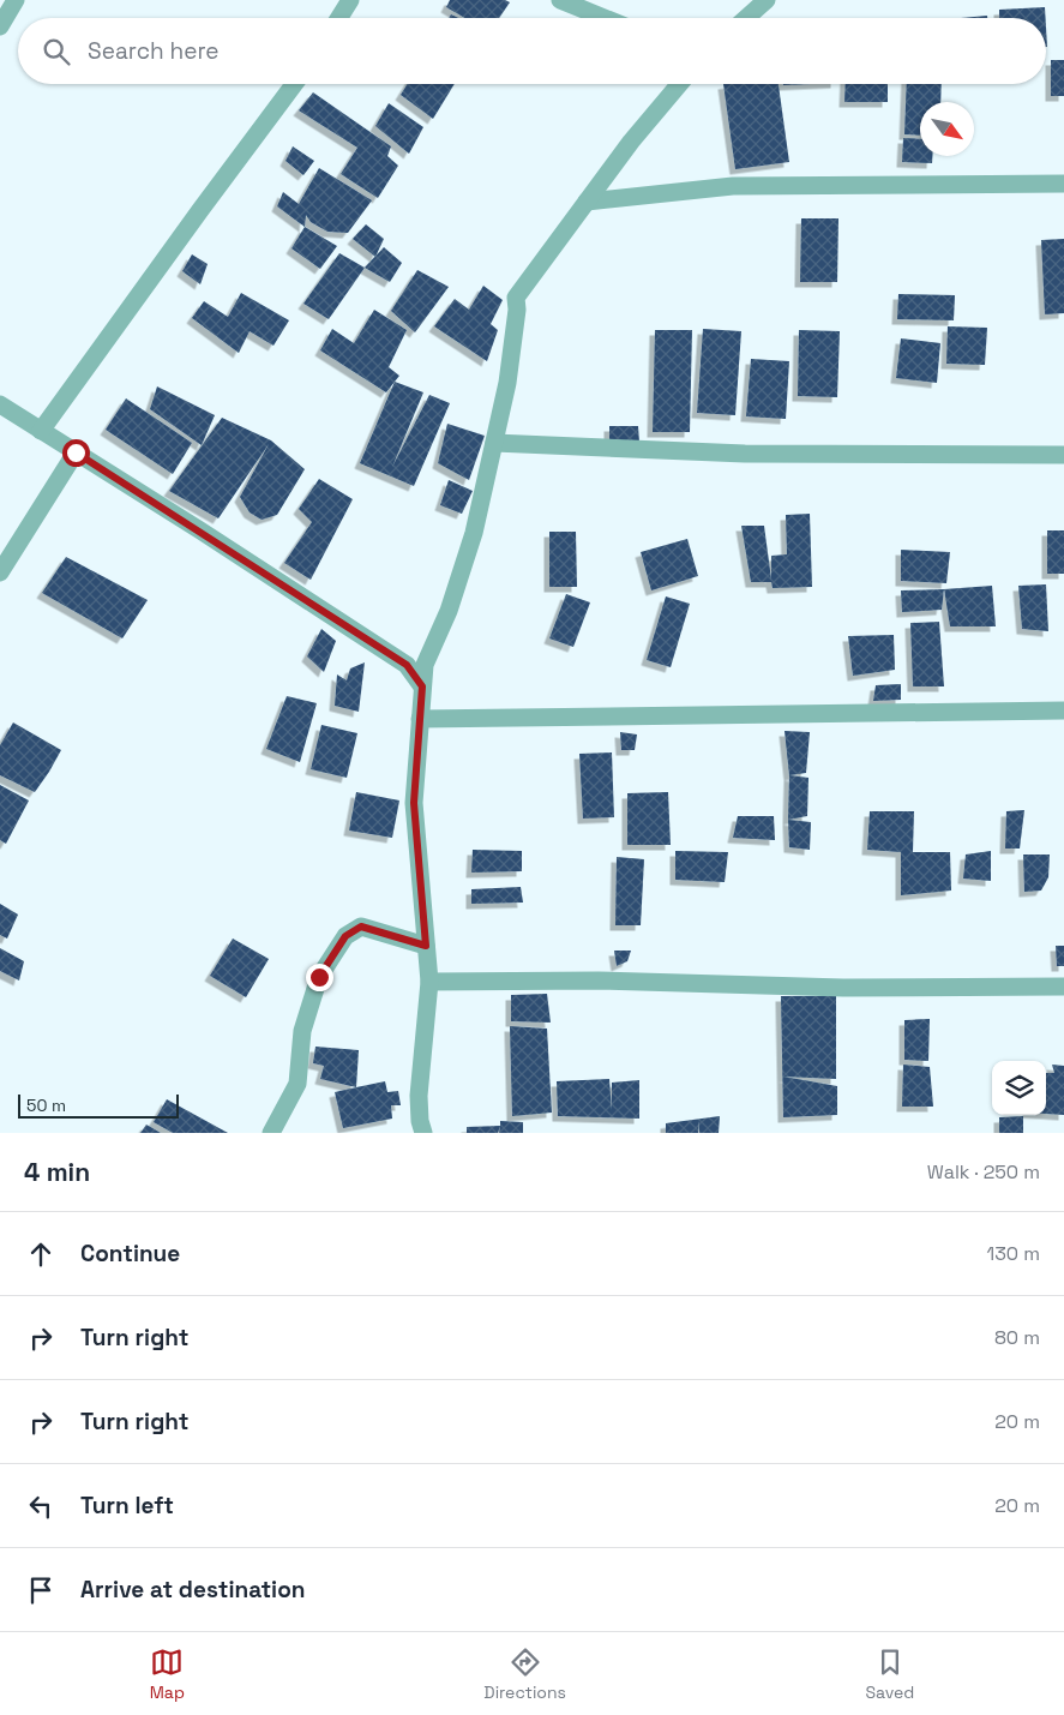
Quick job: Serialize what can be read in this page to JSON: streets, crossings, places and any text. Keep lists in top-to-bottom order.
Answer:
{
  "scale_bar": "50 m",
  "north": "bottom right",
  "page": {
    "search": "Search here",
    "scale": "50 m",
    "heading": ["4 min", "Walk · 250 m"],
    "list": [
      ["Continue", "130 m"],
      ["Turn right", "80 m"],
      ["Turn right", "20 m"],
      ["Turn left", "20 m"],
      "Arrive at destination"
    ],
    "nav": ["Map", "Directions", "Saved"]
  }
}
